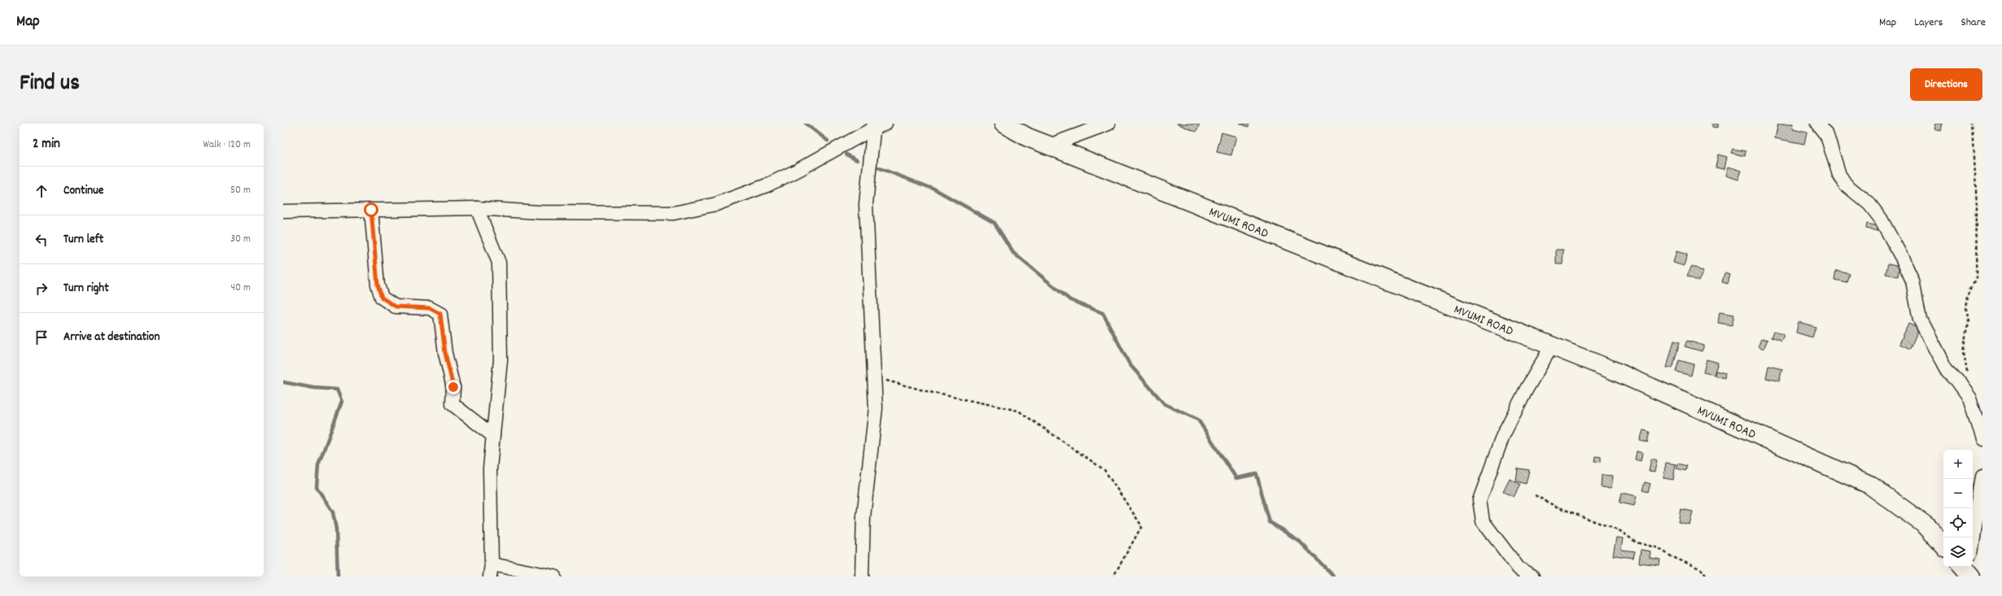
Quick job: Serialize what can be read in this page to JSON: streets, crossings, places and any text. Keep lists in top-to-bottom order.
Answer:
{
  "streets": {
    "street": ["MVUMI ROAD"]
  },
  "page": {
    "header": "Map",
    "nav": ["Map", "Layers", "Share"],
    "title": "Find us",
    "buttons": "Directions",
    "heading": ["2 min", "Walk · 120 m"],
    "list": [
      ["Continue", "50 m"],
      ["Turn left", "30 m"],
      ["Turn right", "40 m"],
      "Arrive at destination"
    ],
    "map_buttons": ["+", "−"]
  }
}
